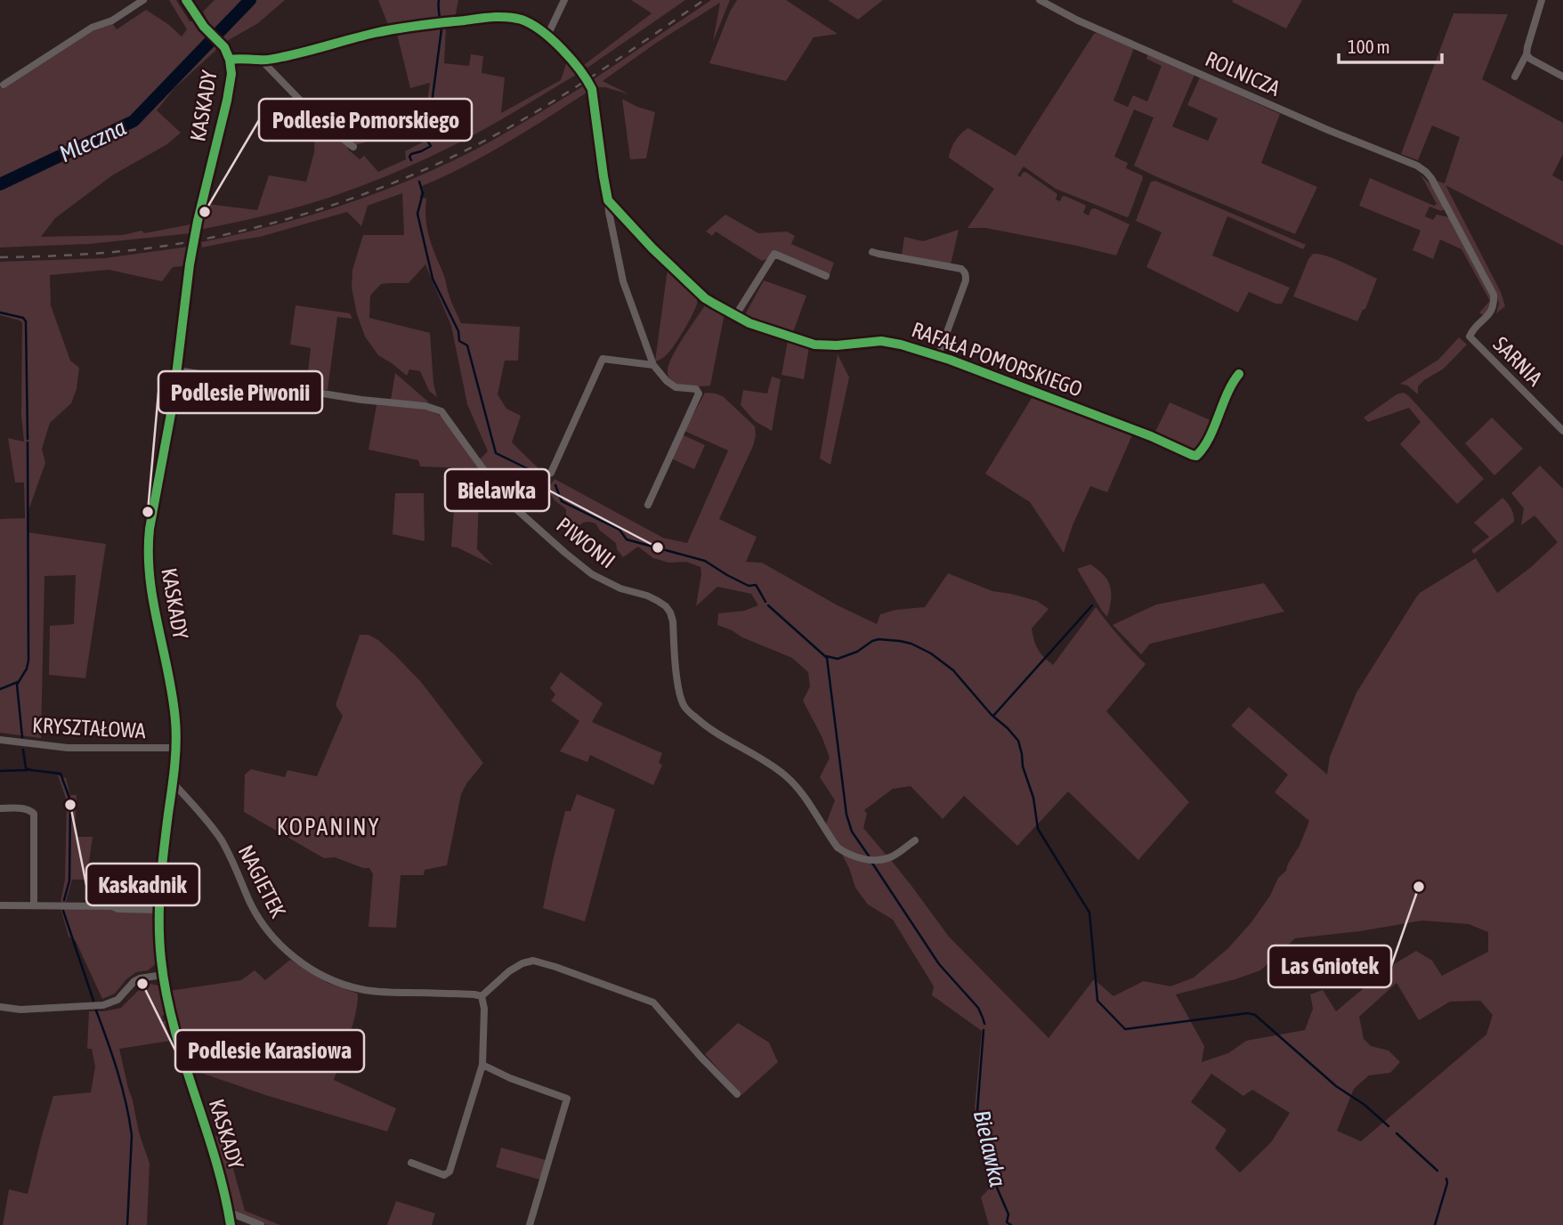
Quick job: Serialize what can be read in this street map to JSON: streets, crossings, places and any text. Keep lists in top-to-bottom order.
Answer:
{
  "streets": {
    "street": [
      "ROLNICZA",
      "KASKADY",
      "RAFAŁA POMORSKIEGO",
      "SARNIA",
      "PIWONII",
      "KRYSZTAŁOWA",
      "NAGIETEK"
    ]
  },
  "crossings": [
    ["ROLNICZA", "SARNIA"],
    ["KASKADY", "PIWONII"],
    ["KASKADY", "KRYSZTAŁOWA"],
    ["KASKADY", "NAGIETEK"]
  ],
  "districts": ["KOPANINY"],
  "water": ["Mleczna", "Bielawka"],
  "places": [
    "Podlesie Pomorskiego",
    "Podlesie Piwonii",
    "Bielawka",
    "Kaskadnik",
    "Las Gniotek",
    "Podlesie Karasiowa"
  ],
  "scale_bar": "100 m"
}
